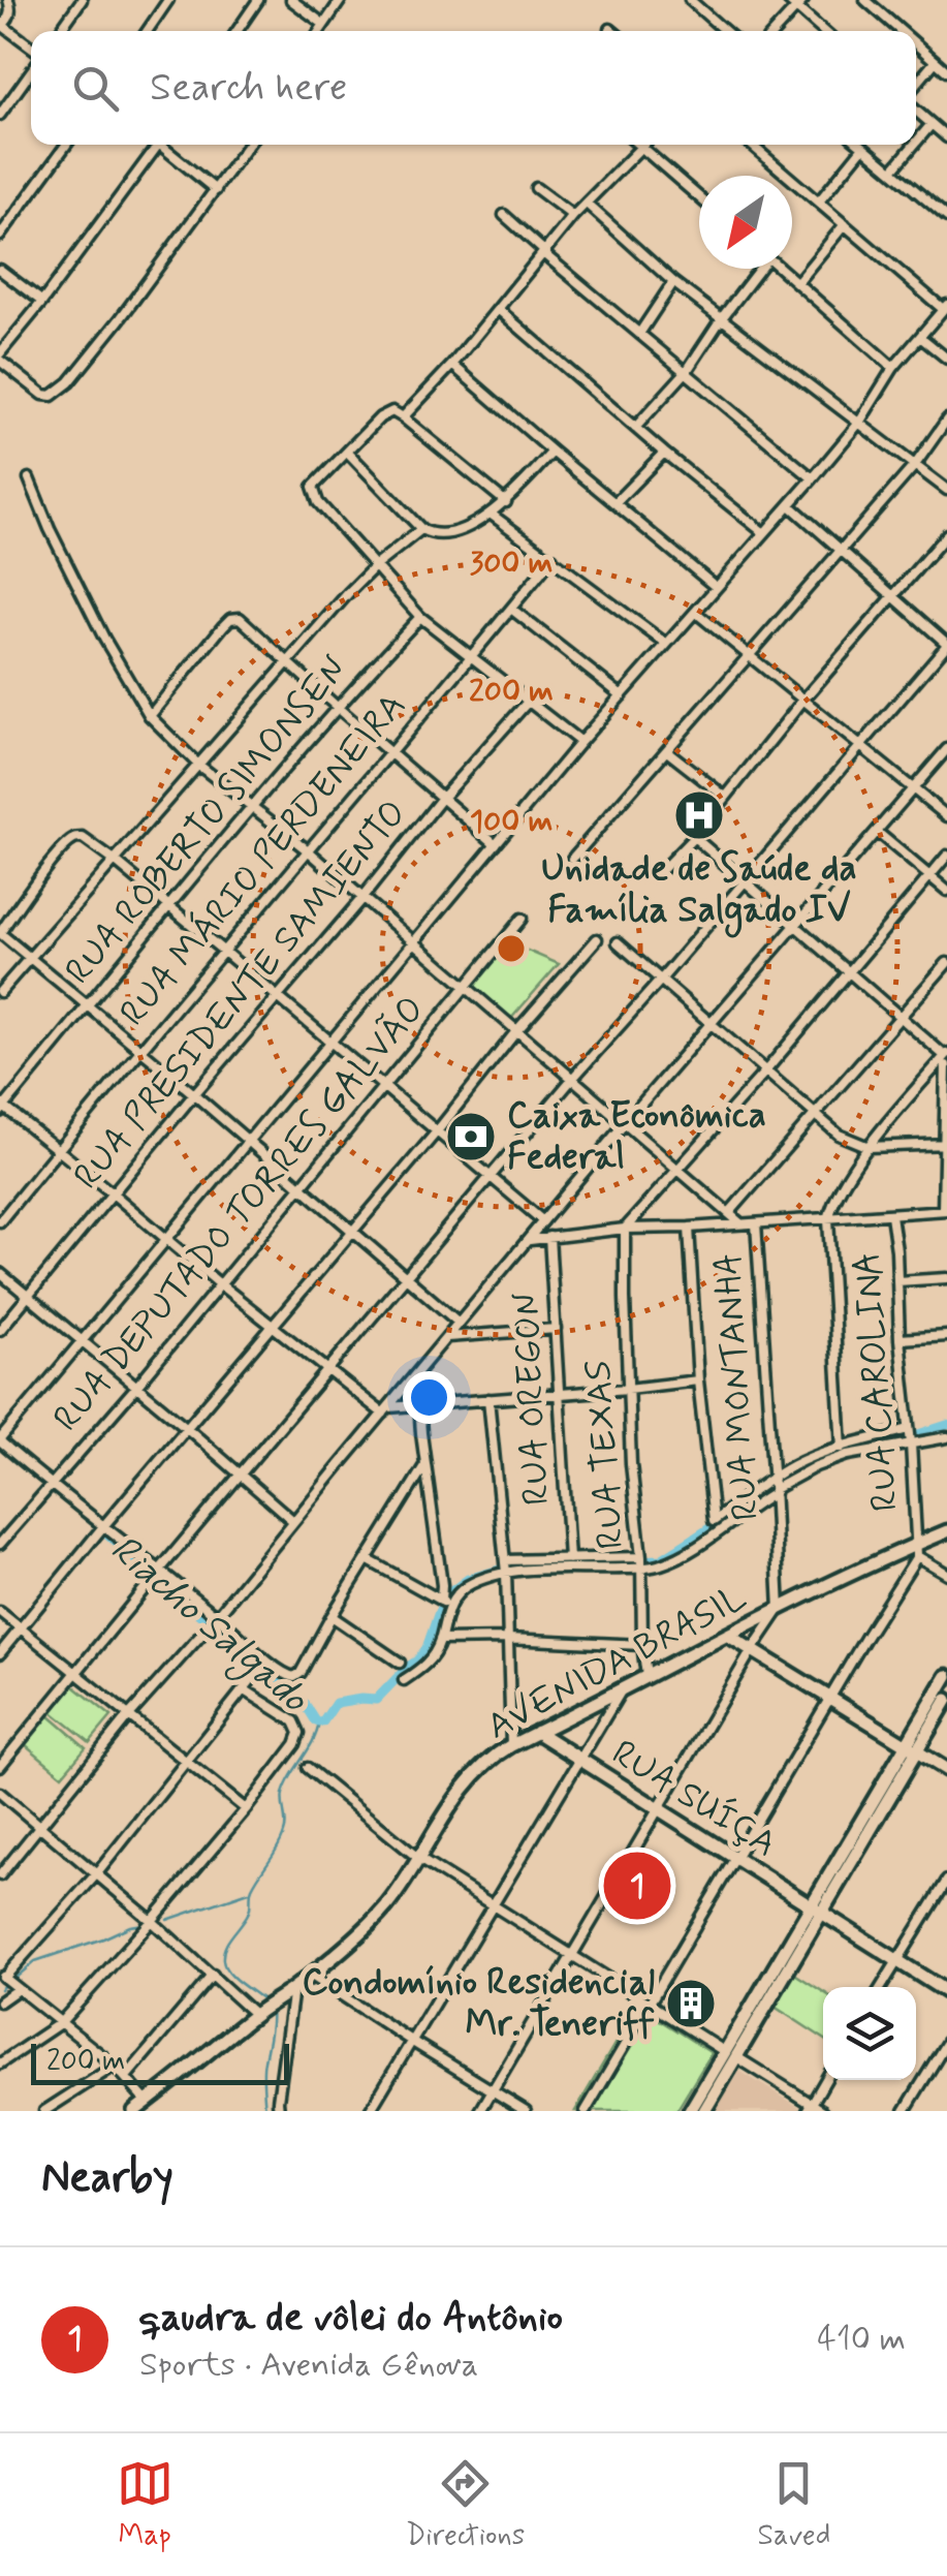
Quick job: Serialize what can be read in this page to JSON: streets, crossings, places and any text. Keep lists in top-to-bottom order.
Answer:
{
  "streets": {
    "street": [
      "RUA ROBERTO SIMONSEN",
      "RUA MÁRIO PERDENEIRA",
      "RUA PRESIDENTE SAMIENTO",
      "RUA DEPUTADO TORRES GALVÃO",
      "RUA CAROLINA",
      "RUA MONTANHA",
      "RUA OREGON",
      "RUA TEXAS",
      "AVENIDA BRASIL",
      "RUA SUÍÇA"
    ]
  },
  "crossings": [
    ["RUA CAROLINA", "AVENIDA BRASIL"],
    ["RUA MONTANHA", "AVENIDA BRASIL"],
    ["RUA TEXAS", "AVENIDA BRASIL"],
    ["AVENIDA BRASIL", "RUA SUÍÇA"]
  ],
  "water": ["Riacho Salgado"],
  "places": {
    "hospital": ["Unidade de Saúde da Família Salgado IV"],
    "bank": ["Caixa Econômica Federal"],
    "building": ["Condomínio Residencial Mr. Teneriff"]
  },
  "scale_bar": "200 m",
  "north": "bottom left",
  "page": {
    "search": "Search here",
    "pins": "1",
    "scale": "200 m",
    "heading": "Nearby",
    "list": [
      {
        "mark": "1",
        "name": "qaudra de vôlei do Antônio",
        "note": "Sports · Avenida Gênova",
        "value": "410 m"
      }
    ],
    "nav": ["Map", "Directions", "Saved"]
  },
  "rings": ["300 m", "200 m", "100 m"]
}
